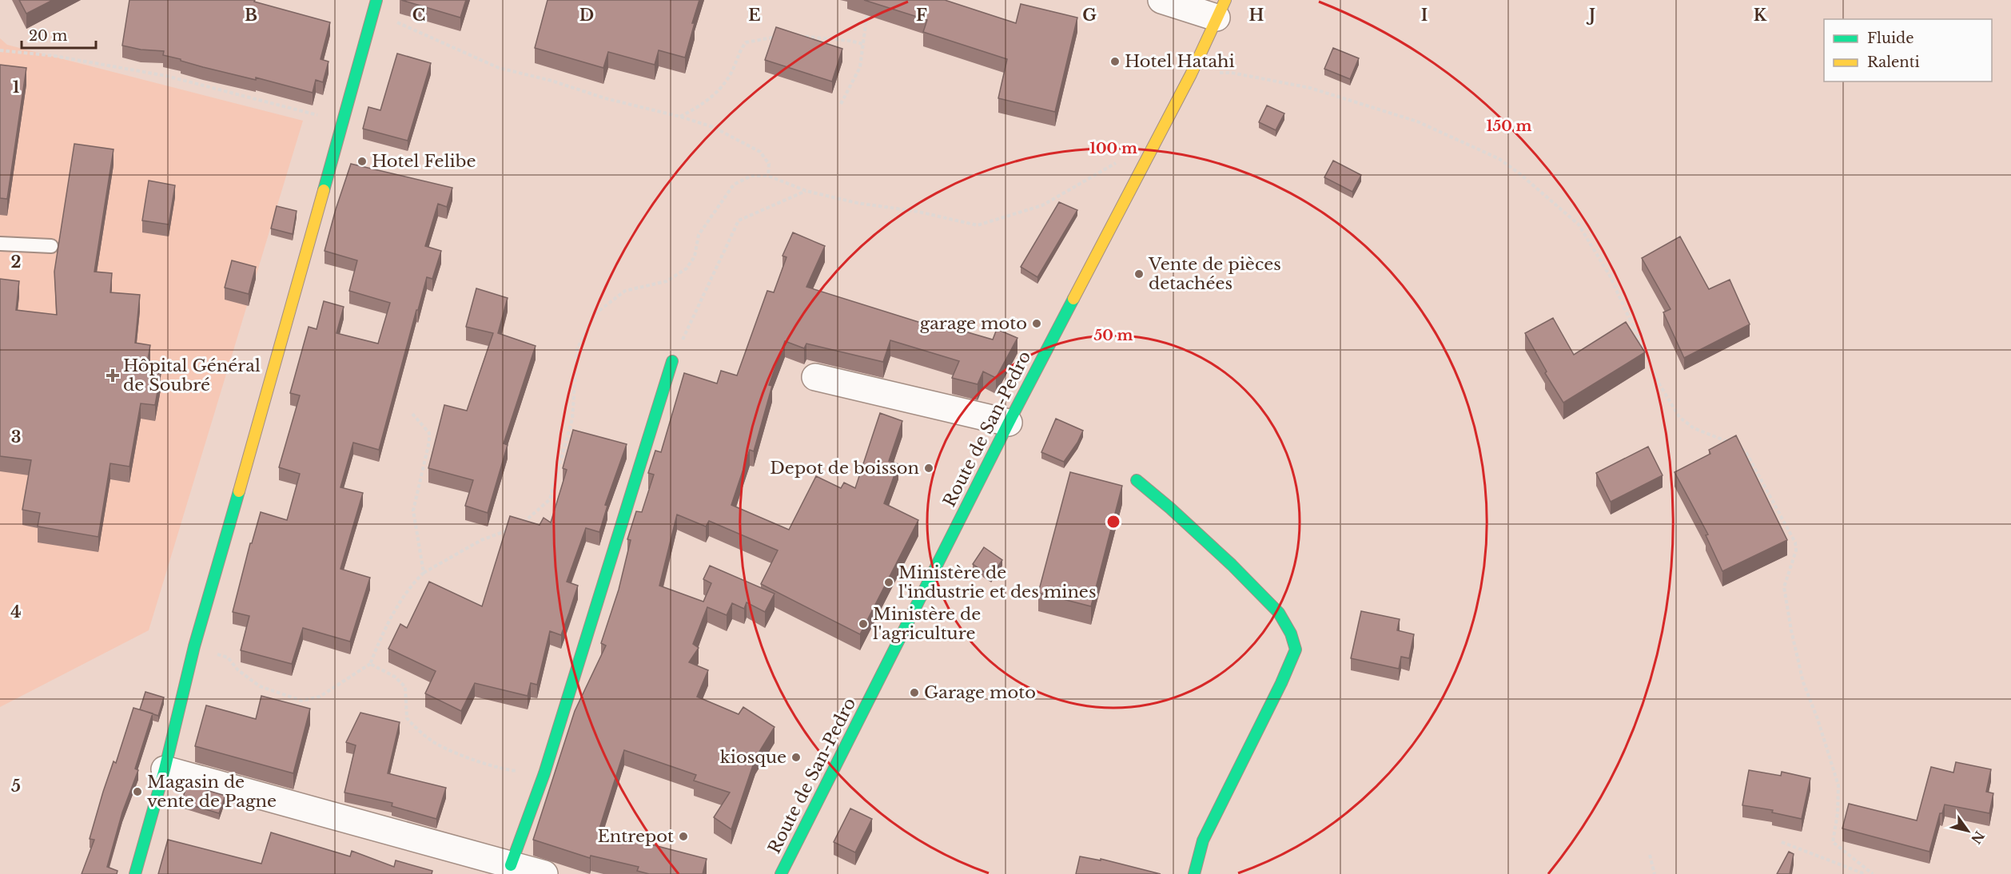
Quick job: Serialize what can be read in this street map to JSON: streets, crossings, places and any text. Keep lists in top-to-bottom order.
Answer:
{
  "streets": {
    "street": ["Route de San-Pedro"]
  },
  "places": {
    "other": [
      "Hotel Hatahi",
      "Hotel Felibe",
      "Vente de pièces detachées",
      "garage moto",
      "Depot de boisson",
      "Ministère de l'industrie et des mines",
      "Ministère de l'agriculture",
      "Garage moto",
      "kiosque",
      "Magasin de vente de Pagne",
      "Entrepot"
    ],
    "health": ["Hôpital Général de Soubré"]
  },
  "legend": ["Fluide", "Ralenti"],
  "scale_bar": "20 m",
  "north": "bottom right",
  "grid": {
    "columns": [
      "B",
      "C",
      "D",
      "E",
      "F",
      "G",
      "H",
      "I",
      "J",
      "K"
    ],
    "rows": [
      "1",
      "2",
      "3",
      "4",
      "5"
    ]
  },
  "rings": ["150 m", "100 m", "50 m"]
}
